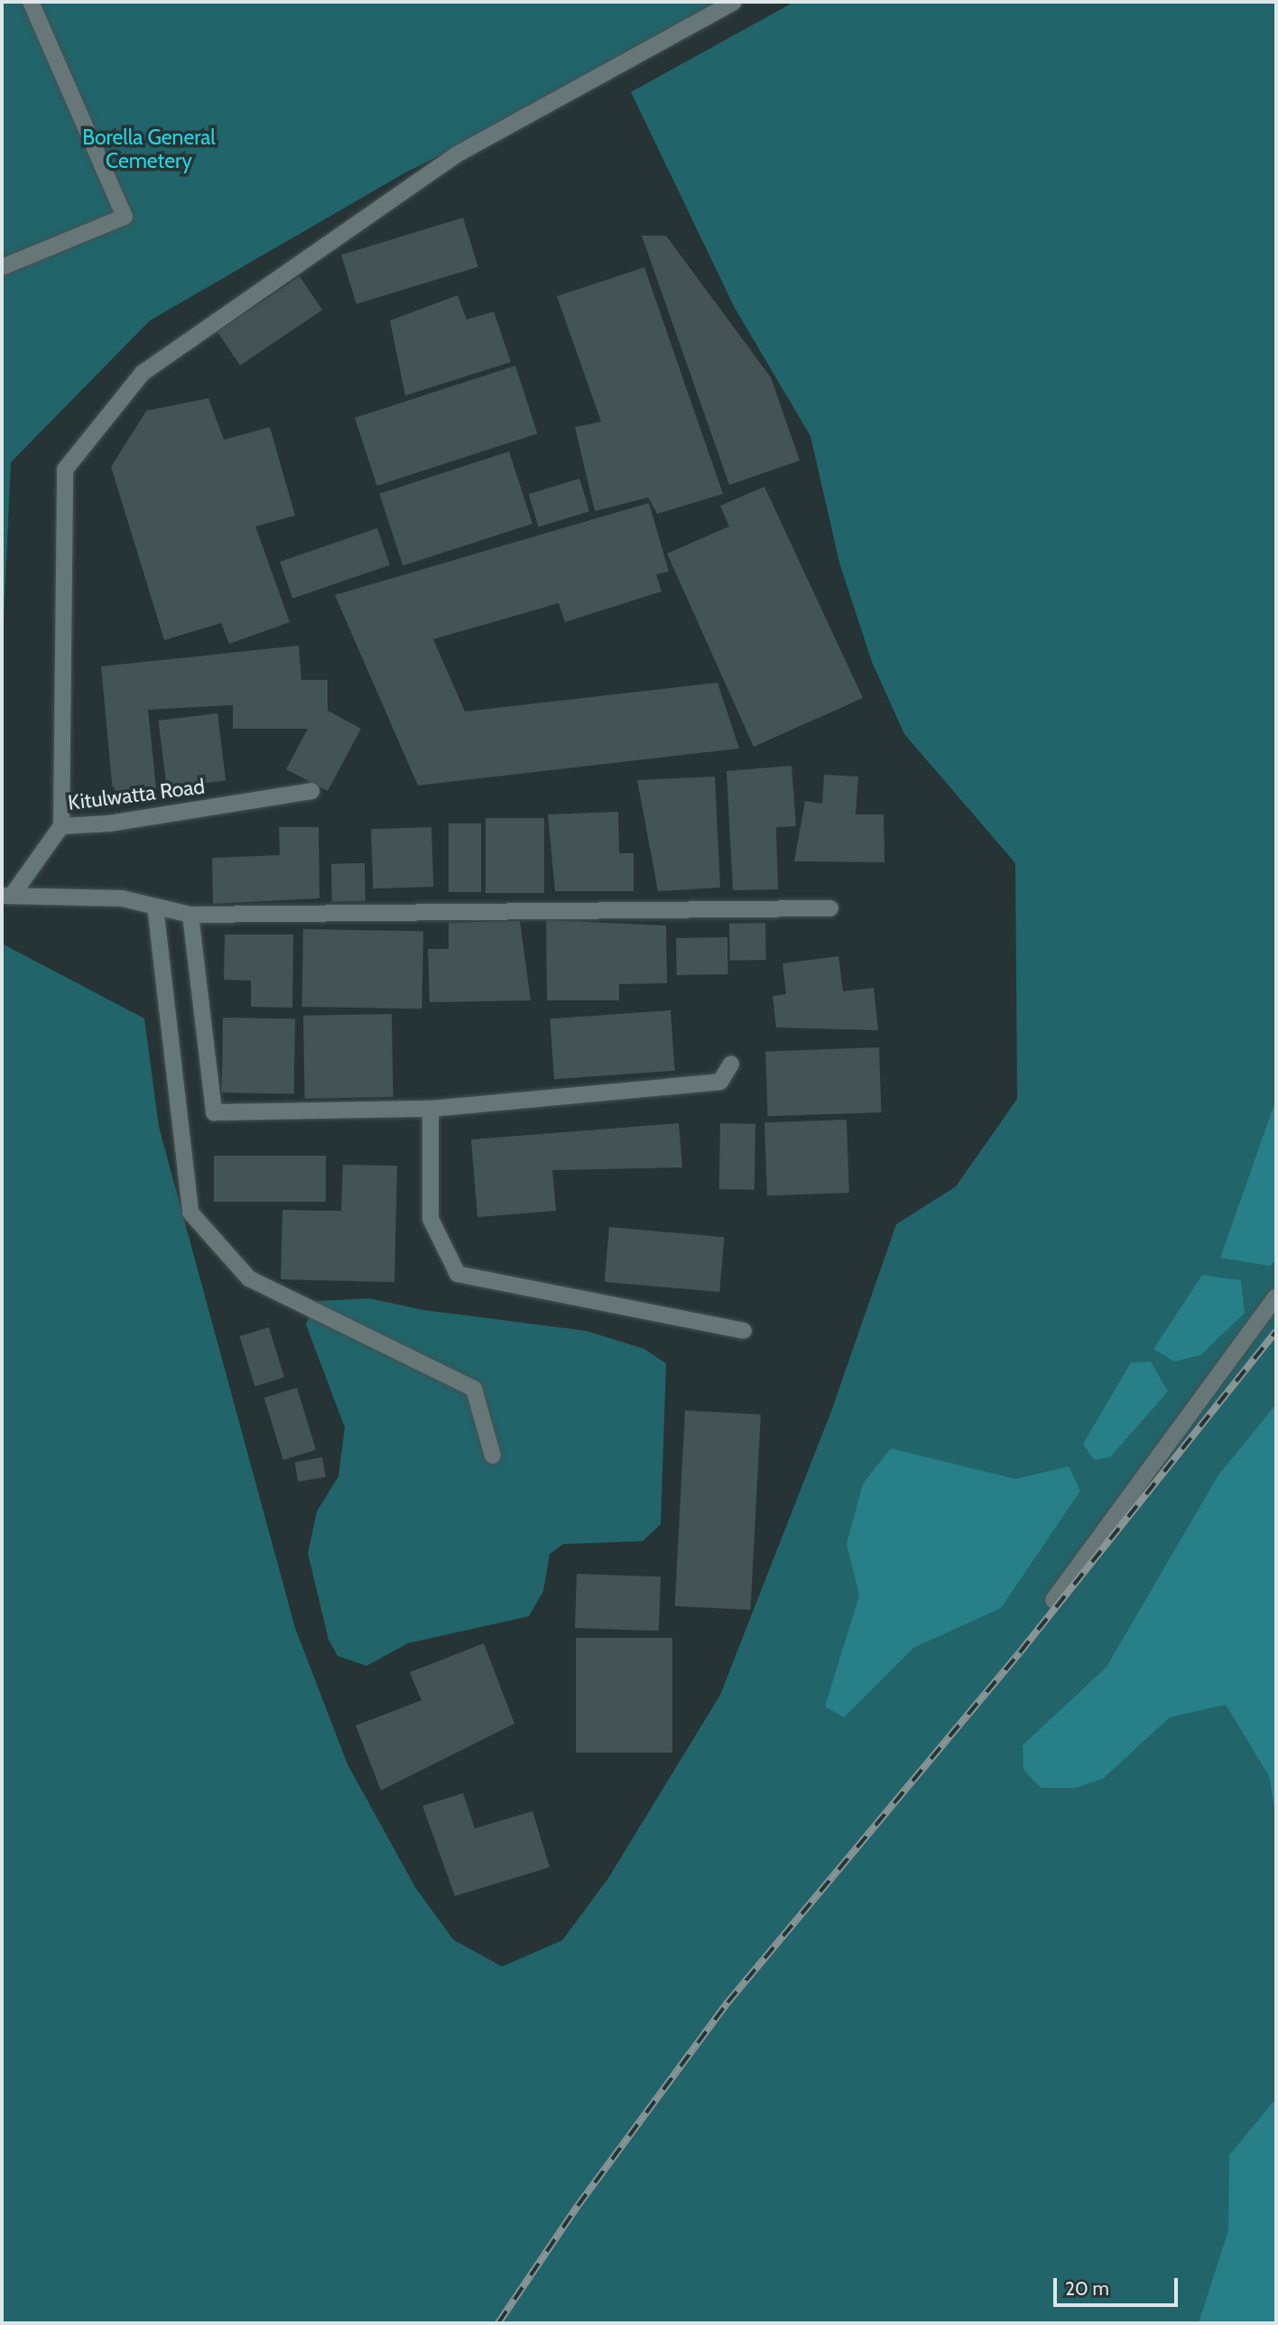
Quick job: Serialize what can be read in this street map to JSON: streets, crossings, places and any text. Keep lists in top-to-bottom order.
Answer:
{
  "streets": {
    "street": ["Kitulwatta Road"]
  },
  "parks": ["Borella General Cemetery"],
  "scale_bar": "20 m"
}
